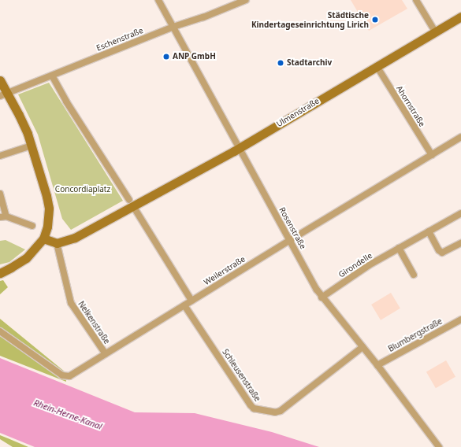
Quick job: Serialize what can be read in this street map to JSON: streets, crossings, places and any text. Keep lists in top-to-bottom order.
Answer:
{
  "streets": {
    "street": [
      "Eschenstraße",
      "Ahornstraße",
      "Ulmenstraße",
      "Rosenstraße",
      "Girondelle",
      "Weilerstraße",
      "Nelkenstraße",
      "Blumbergstraße",
      "Schleusenstraße"
    ]
  },
  "crossings": [
    ["Eschenstraße", "Rosenstraße"],
    ["Ahornstraße", "Ulmenstraße"],
    ["Ahornstraße", "Weilerstraße"],
    ["Ulmenstraße", "Rosenstraße"],
    ["Ulmenstraße", "Nelkenstraße"],
    ["Rosenstraße", "Girondelle"],
    ["Rosenstraße", "Weilerstraße"],
    ["Rosenstraße", "Blumbergstraße"],
    ["Rosenstraße", "Schleusenstraße"],
    ["Weilerstraße", "Nelkenstraße"],
    ["Weilerstraße", "Schleusenstraße"]
  ],
  "water": ["Rhein-Herne-Kanal"],
  "parks": ["Concordiaplatz"],
  "places": ["Städtische Kindertageseinrichtung Lirich", "ANP GmbH", "Stadtarchiv"]
}
